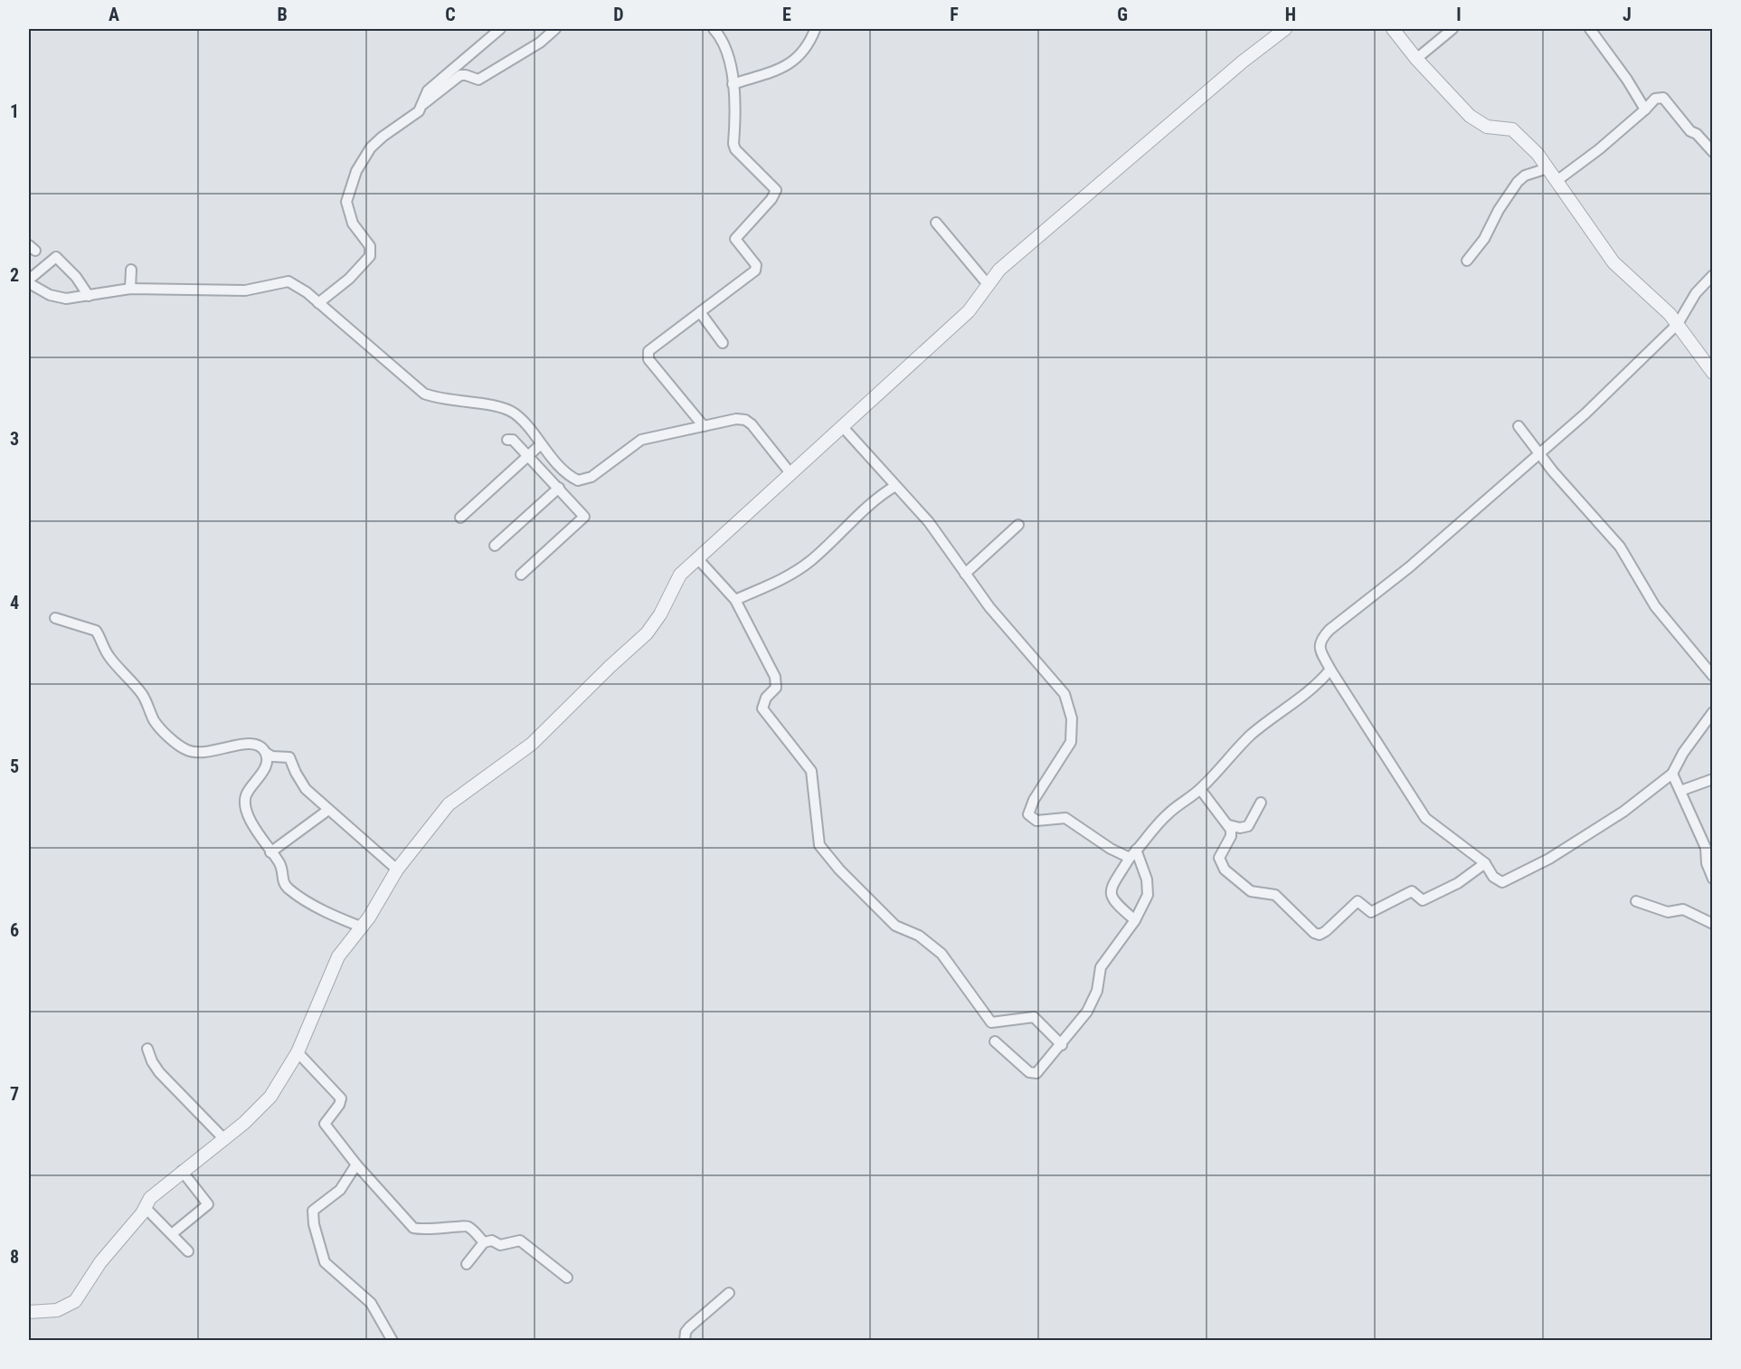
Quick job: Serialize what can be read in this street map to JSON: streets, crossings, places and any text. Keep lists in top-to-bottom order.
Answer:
{
  "grid": {
    "columns": [
      "A",
      "B",
      "C",
      "D",
      "E",
      "F",
      "G",
      "H",
      "I",
      "J"
    ],
    "rows": [
      "1",
      "2",
      "3",
      "4",
      "5",
      "6",
      "7",
      "8"
    ]
  }
}
